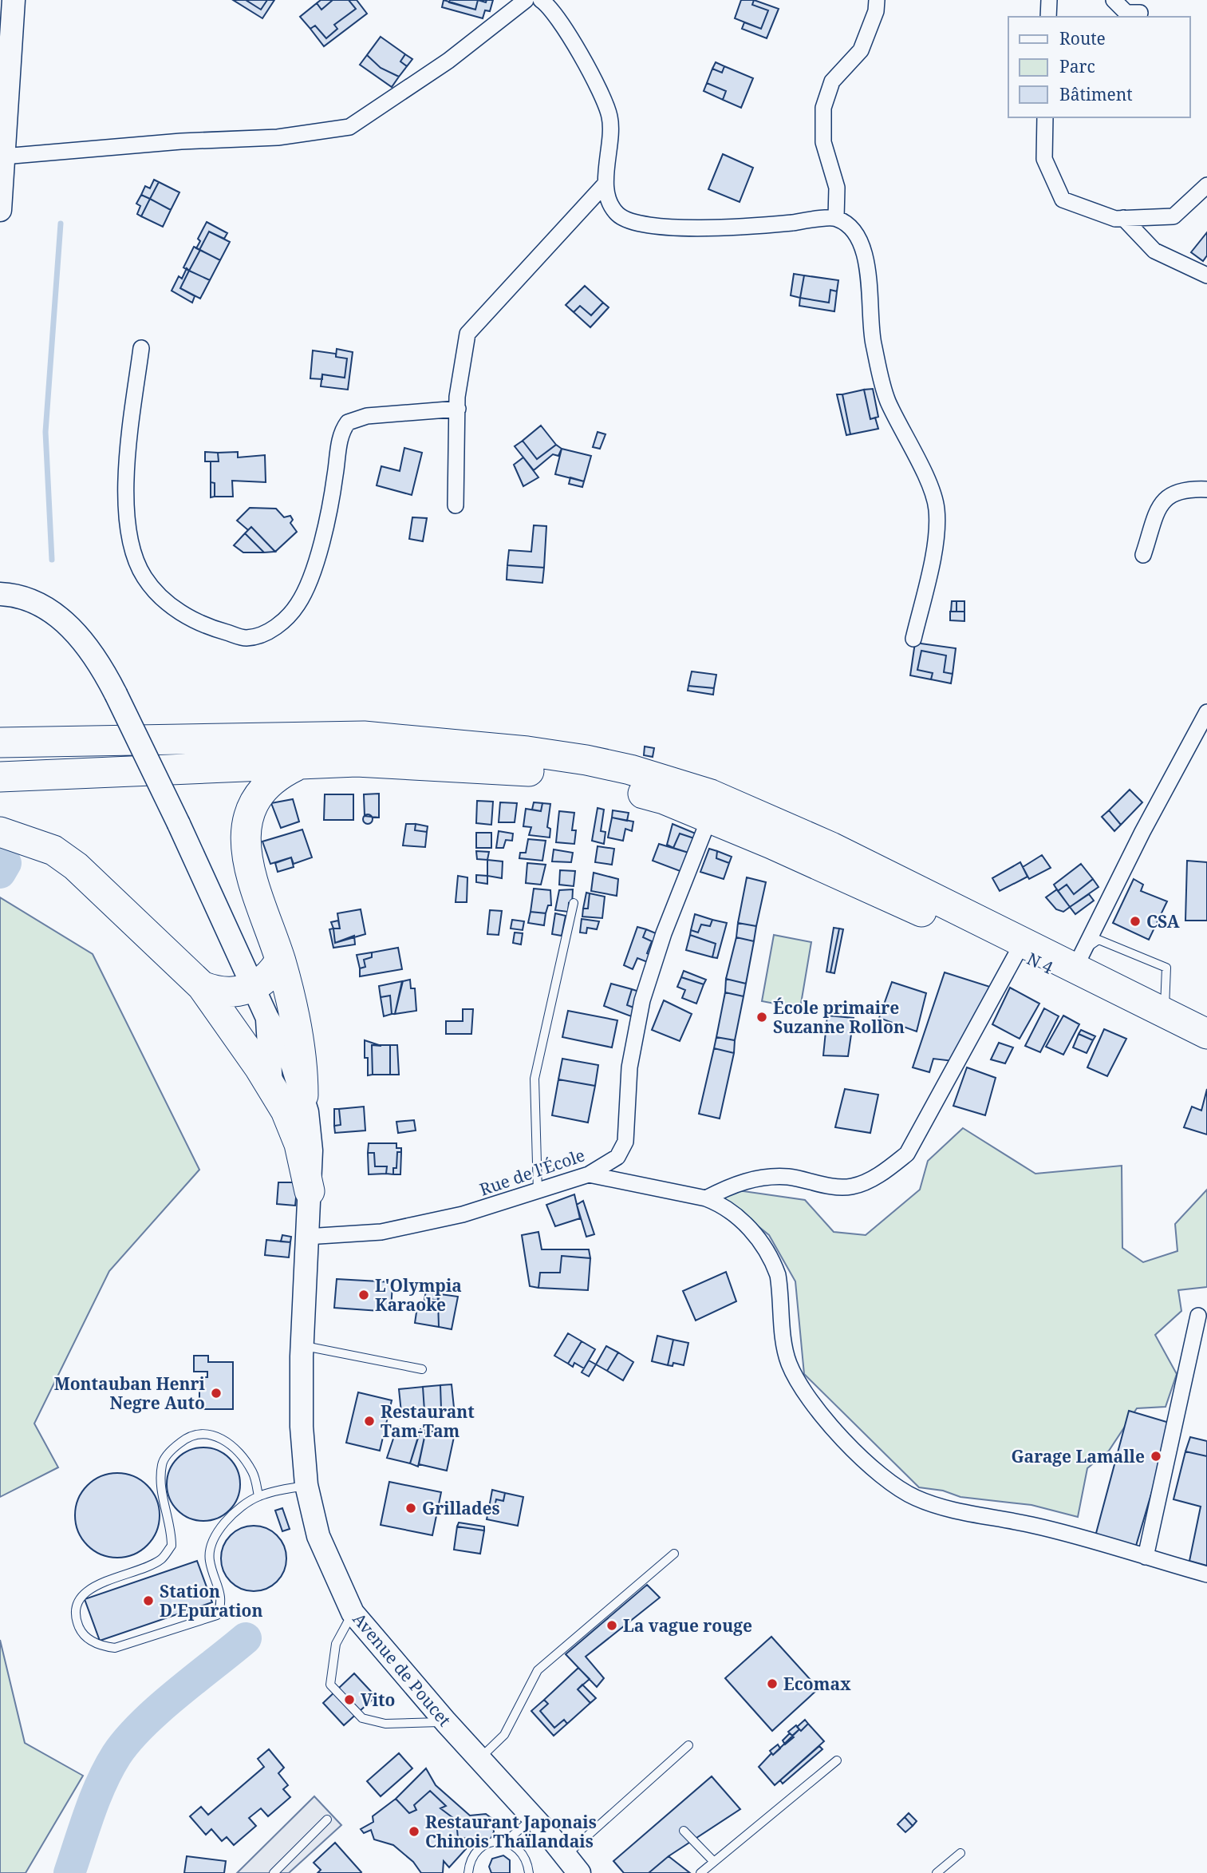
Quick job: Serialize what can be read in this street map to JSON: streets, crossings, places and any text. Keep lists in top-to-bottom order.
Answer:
{
  "streets": {
    "highway": ["N 4"],
    "main road": ["Avenue de Poucet"],
    "street": ["Rue de l'École"]
  },
  "crossings": [
    ["N 4", "Rue de l'École"],
    ["Rue de l'École", "Avenue de Poucet"]
  ],
  "places": [
    "CSA",
    "École primaire Suzanne Rollon",
    "L'Olympia Karaoke",
    "Montauban Henri Negre Auto",
    "Restaurant Tam-Tam",
    "Garage Lamalle",
    "Grillades",
    "Station D'Epuration",
    "La vague rouge",
    "Ecomax",
    "Vito",
    "Restaurant Japonais Chinois Thaïlandais"
  ],
  "legend": ["Route", "Parc", "Bâtiment"]
}
